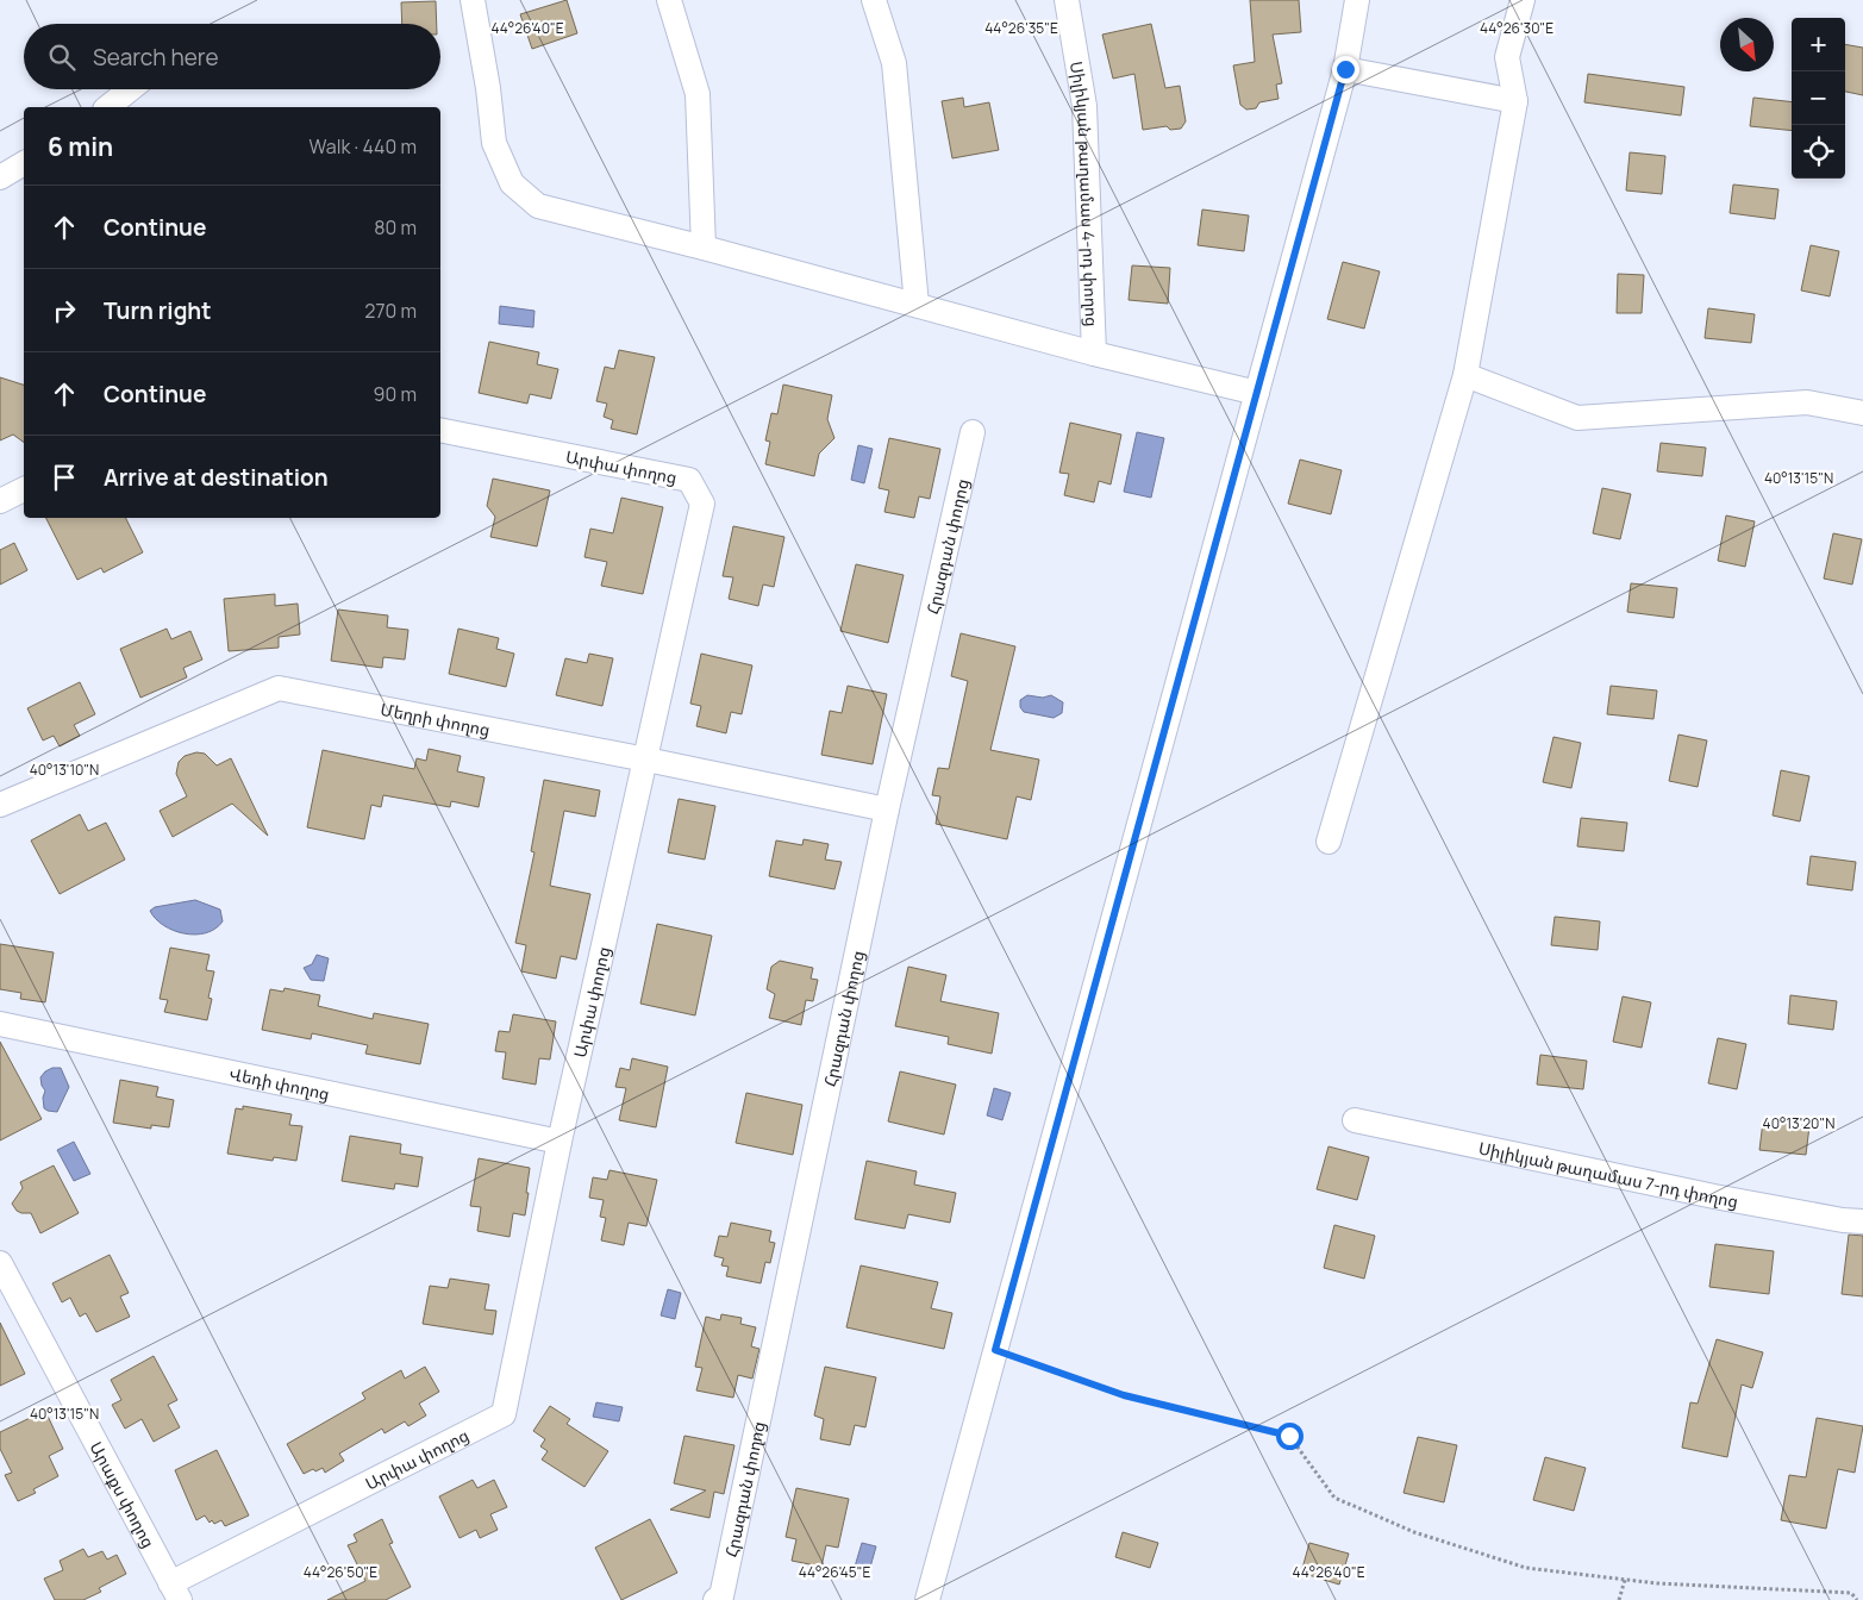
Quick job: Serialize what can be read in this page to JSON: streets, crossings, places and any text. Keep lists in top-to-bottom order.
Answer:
{
  "streets": {
    "street": [
      "Սիլիկյան թաղամաս 4-րդ փողոց",
      "Արփա փողոց",
      "Հրազդան փողոց",
      "Մեղրի փողոց",
      "Վեդի փողոց",
      "Սիլիկյան թաղամաս 7-րդ փողոց",
      "Արաքս փողոց"
    ]
  },
  "crossings": [
    ["Արփա փողոց", "Մեղրի փողոց"],
    ["Արփա փողոց", "Վեդի փողոց"],
    ["Արփա փողոց", "Արաքս փողոց"],
    ["Հրազդան փողոց", "Մեղրի փողոց"]
  ],
  "north": "bottom right",
  "page": {
    "map_buttons": ["+", "−"],
    "search": "Search here",
    "heading": ["6 min", "Walk · 440 m"],
    "list": [
      ["Continue", "80 m"],
      ["Turn right", "270 m"],
      ["Continue", "90 m"],
      "Arrive at destination"
    ]
  },
  "coordinates": [
    "44°26'40\"E",
    "44°26'35\"E",
    "44°26'30\"E",
    "40°13'15\"N",
    "40°13'10\"N",
    "40°13'20\"N",
    "44°26'50\"E",
    "44°26'45\"E"
  ]
}
